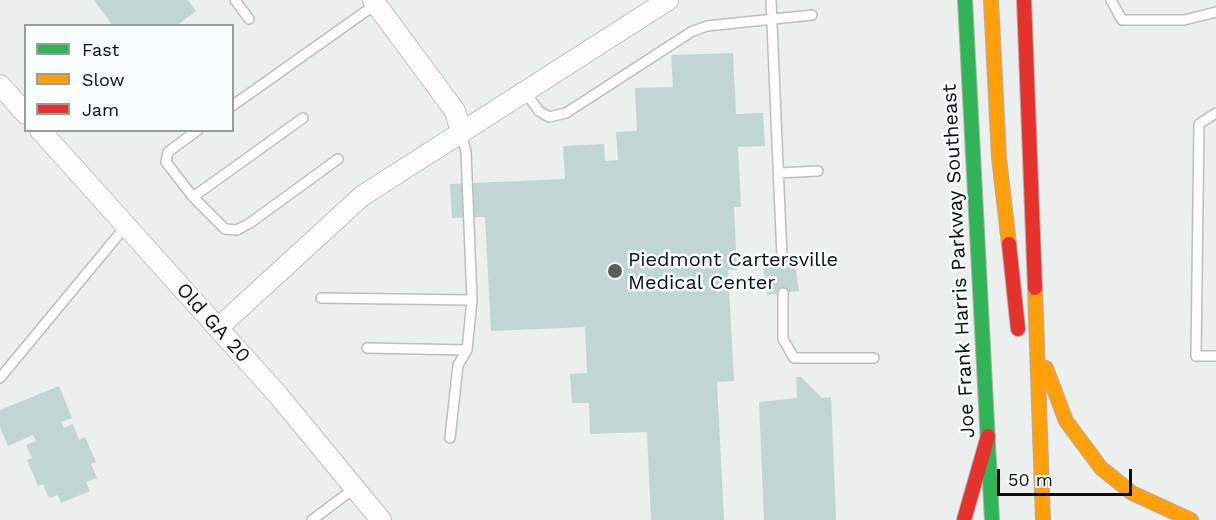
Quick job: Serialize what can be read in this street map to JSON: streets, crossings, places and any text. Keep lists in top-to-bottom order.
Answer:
{
  "streets": {
    "main road": ["Joe Frank Harris Parkway Southeast"],
    "street": ["Old GA 20"]
  },
  "places": ["Piedmont Cartersville Medical Center"],
  "legend": ["Fast", "Slow", "Jam"],
  "scale_bar": "50 m"
}
